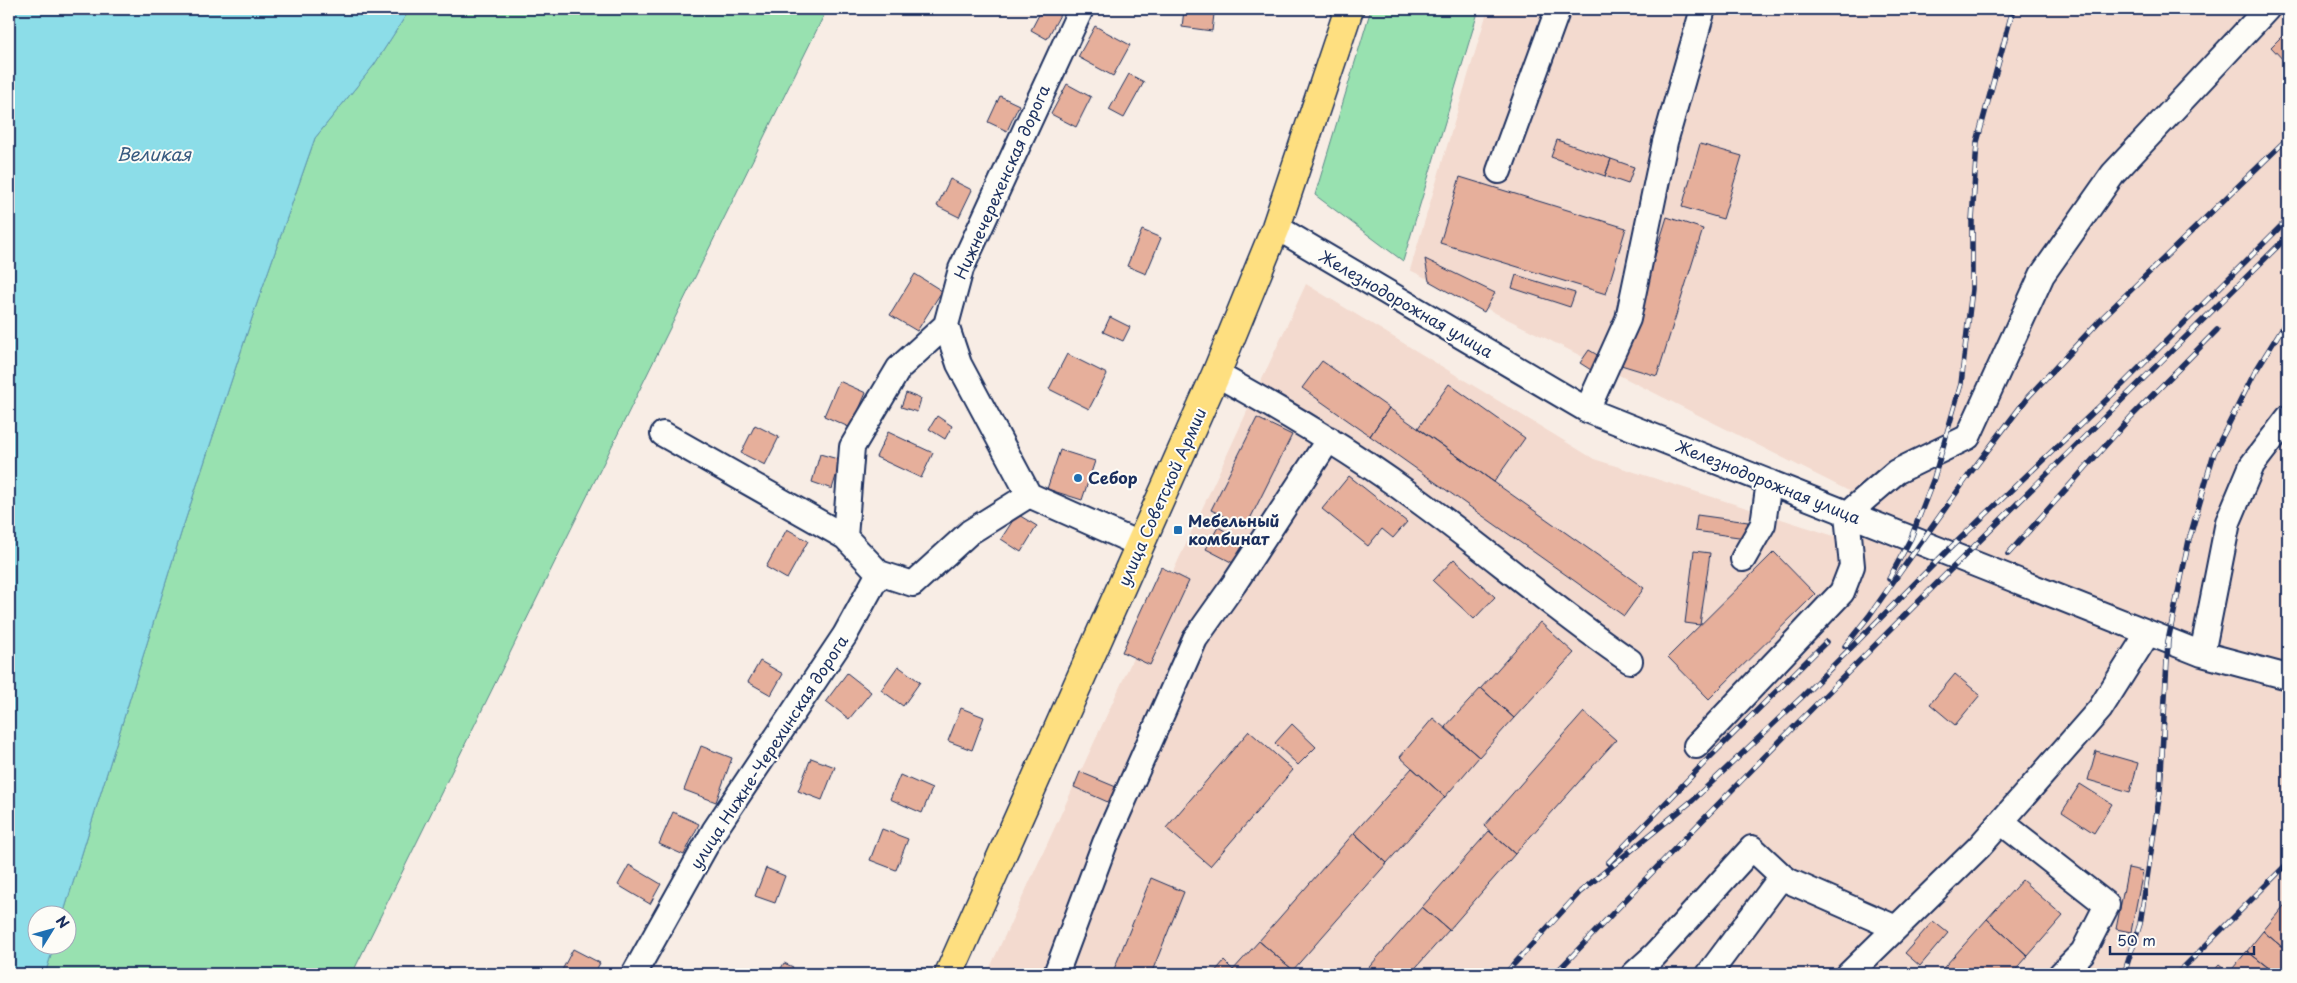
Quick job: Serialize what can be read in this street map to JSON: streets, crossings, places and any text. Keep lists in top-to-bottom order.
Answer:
{
  "streets": {
    "main road": ["улица Советской Армии"],
    "street": ["Нижнечерехенская дорога", "Железнодорожная улица", "улица Нижне-Черехинская дорога"]
  },
  "crossings": [
    ["Железнодорожная улица", "улица Советской Армии"]
  ],
  "water": ["Великая"],
  "places": {
    "other": ["Себор"],
    "transit": ["Мебельный комбинат"]
  },
  "scale_bar": "50 m",
  "north": "top right"
}
